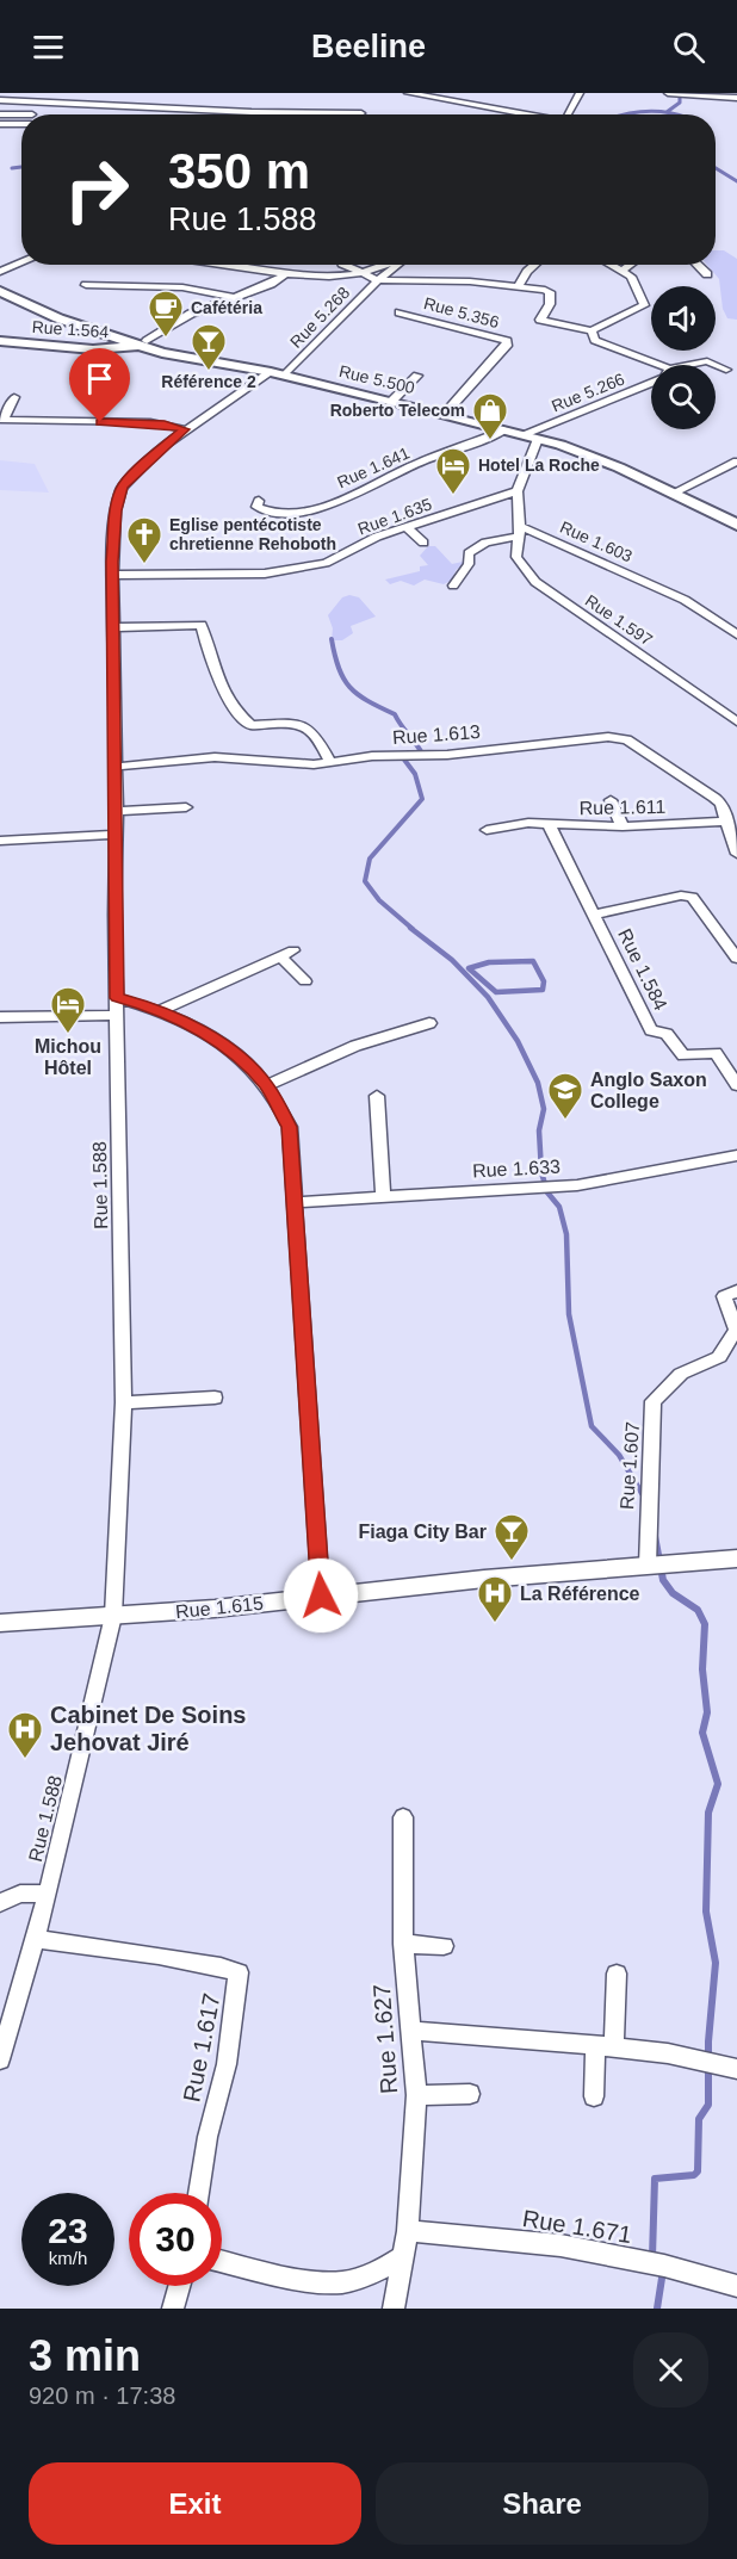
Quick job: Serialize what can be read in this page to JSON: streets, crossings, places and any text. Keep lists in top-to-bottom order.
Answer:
{
  "streets": {
    "main road": ["Rue 1.564", "Rue 5.500"],
    "street": [
      "Rue 5.356",
      "Rue 5.268",
      "Rue 5.266",
      "Rue 1.641",
      "Rue 1.635",
      "Rue 1.603",
      "Rue 1.597",
      "Rue 1.613",
      "Rue 1.611",
      "Rue 1.584",
      "Rue 1.633",
      "Rue 1.588",
      "Rue 1.607",
      "Rue 1.615",
      "Rue 1.627",
      "Rue 1.617",
      "Rue 1.671"
    ]
  },
  "crossings": [
    ["Rue 5.356", "Rue 5.500"],
    ["Rue 5.268", "Rue 5.500"],
    ["Rue 5.268", "Rue 5.266"],
    ["Rue 5.268", "Rue 1.588"],
    ["Rue 1.564", "Rue 5.500"],
    ["Rue 5.500", "Rue 5.266"],
    ["Rue 5.500", "Rue 1.641"],
    ["Rue 5.500", "Rue 1.588"],
    ["Rue 1.635", "Rue 1.588"],
    ["Rue 1.603", "Rue 1.597"],
    ["Rue 1.613", "Rue 1.611"],
    ["Rue 1.613", "Rue 1.588"],
    ["Rue 1.611", "Rue 1.584"],
    ["Rue 1.588", "Rue 1.615"],
    ["Rue 1.588", "Rue 1.617"],
    ["Rue 1.607", "Rue 1.615"],
    ["Rue 1.627", "Rue 1.671"]
  ],
  "places": {
    "cafe": ["Cafétéria"],
    "bar": ["Référence 2", "Fiaga City Bar"],
    "shop": ["Roberto Telecom"],
    "hotel": ["Hotel La Roche", "Michou Hôtel"],
    "church": ["Eglise pentécotiste chretienne Rehoboth"],
    "school or university": ["Anglo Saxon College"],
    "hospital": ["La Référence", "Cabinet De Soins Jehovat Jiré"]
  },
  "page": {
    "header": "Beeline",
    "turn": ["350 m", "Rue 1.588"],
    "speed": "23 km/h",
    "limit": "30",
    "heading": ["3 min", "920 m · 17:38"],
    "buttons": ["Exit", "Share"]
  }
}
